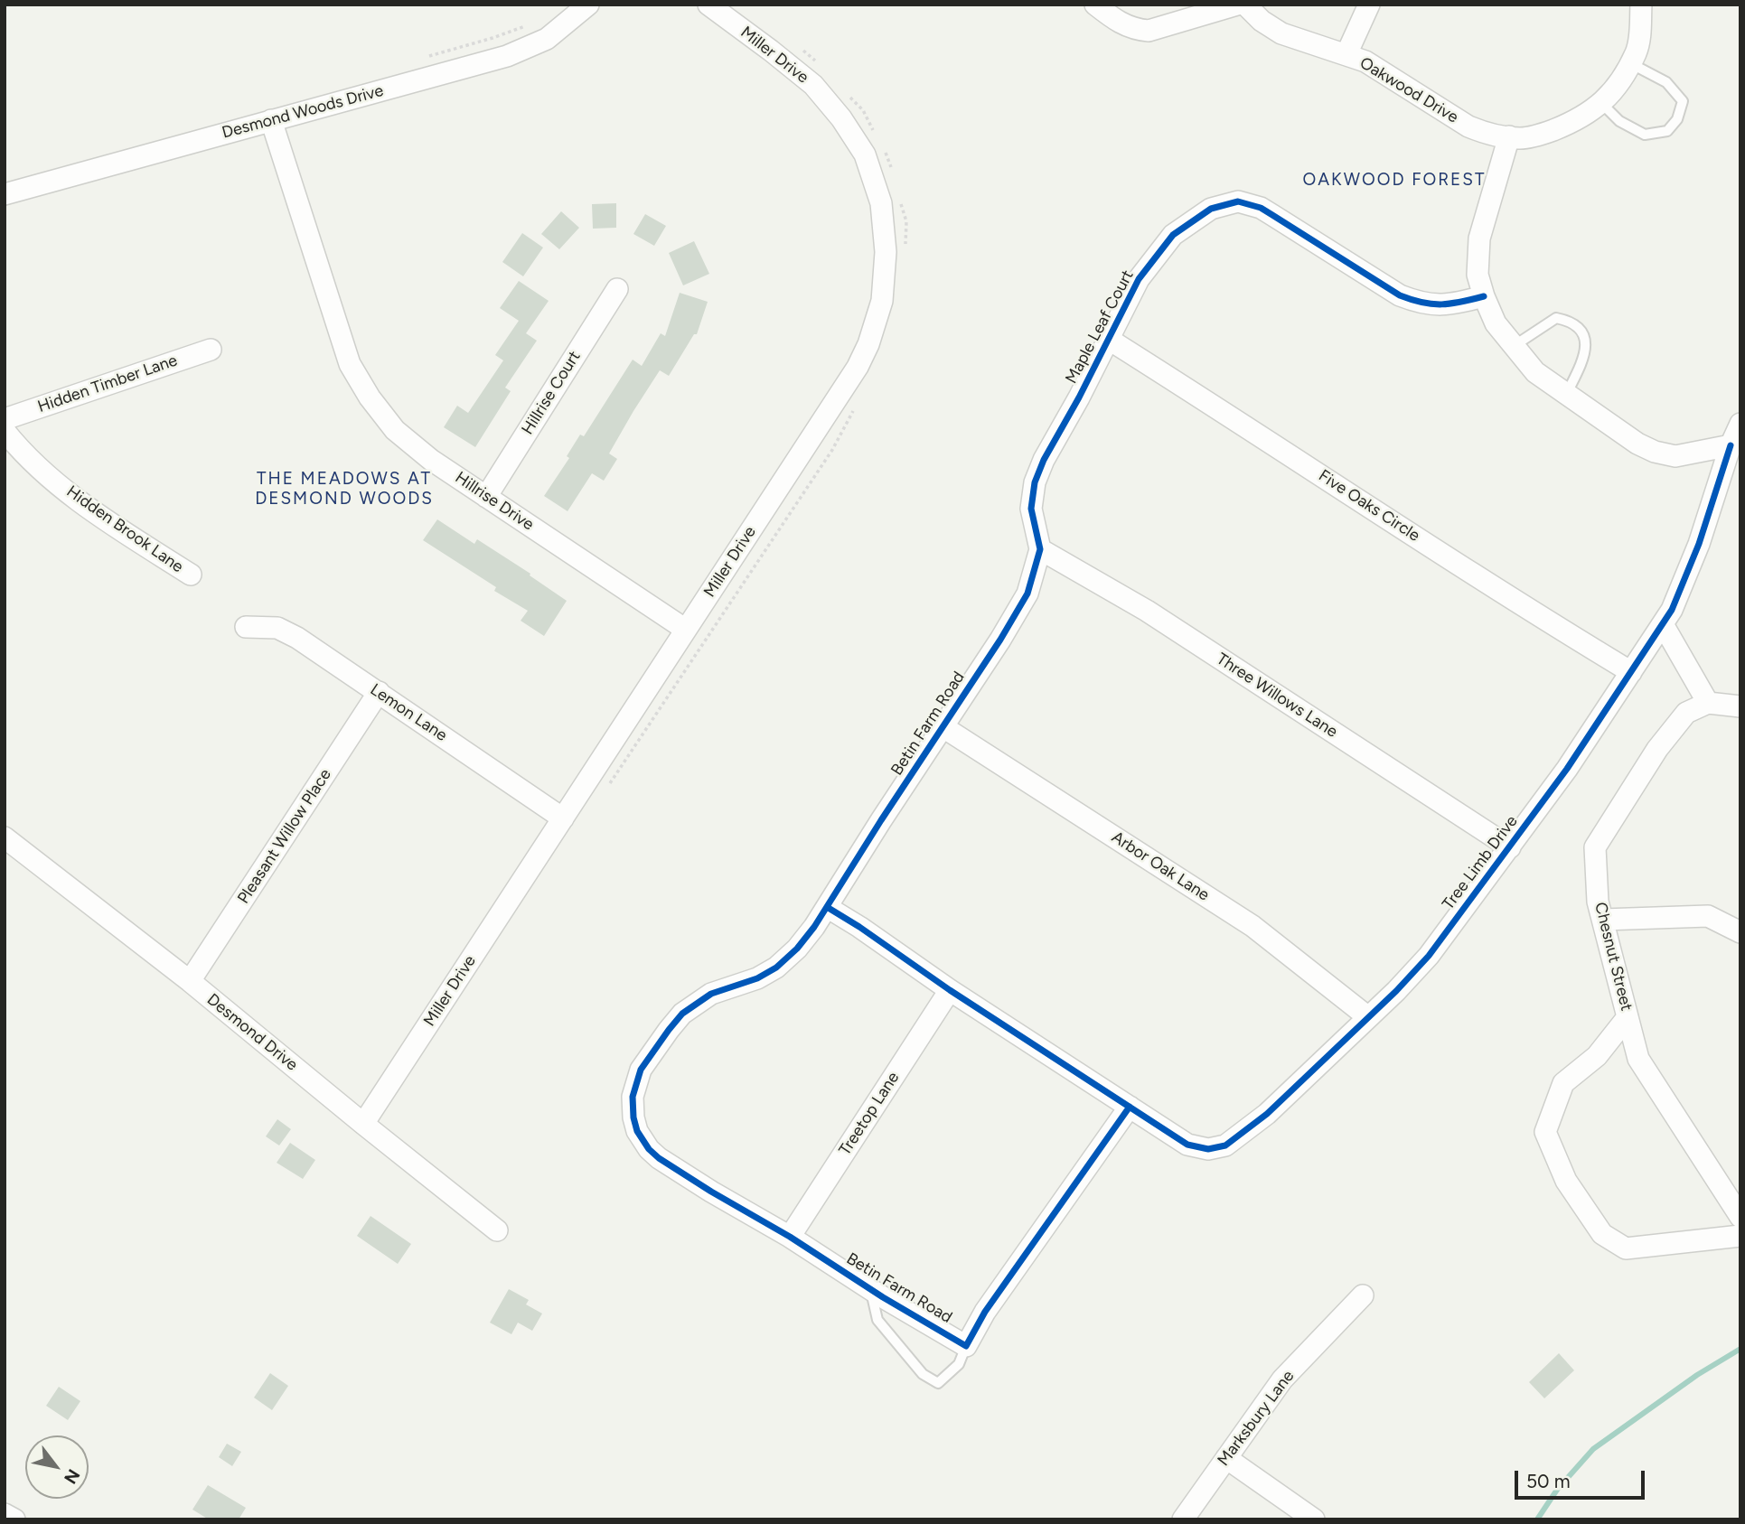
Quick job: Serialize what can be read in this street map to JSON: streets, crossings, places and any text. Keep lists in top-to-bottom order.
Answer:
{
  "streets": {
    "street": [
      "Miller Drive",
      "Oakwood Drive",
      "Desmond Woods Drive",
      "Maple Leaf Court",
      "Hidden Timber Lane",
      "Hillrise Court",
      "Hillrise Drive",
      "Five Oaks Circle",
      "Hidden Brook Lane",
      "Three Willows Lane",
      "Lemon Lane",
      "Betin Farm Road",
      "Pleasant Willow Place",
      "Tree Limb Drive",
      "Arbor Oak Lane",
      "Chesnut Street",
      "Desmond Drive",
      "Treetop Lane",
      "Marksbury Lane"
    ]
  },
  "crossings": [
    ["Miller Drive", "Hillrise Drive"],
    ["Miller Drive", "Lemon Lane"],
    ["Miller Drive", "Desmond Drive"],
    ["Desmond Woods Drive", "Hillrise Drive"],
    ["Maple Leaf Court", "Five Oaks Circle"],
    ["Maple Leaf Court", "Three Willows Lane"],
    ["Maple Leaf Court", "Betin Farm Road"],
    ["Hillrise Court", "Hillrise Drive"],
    ["Five Oaks Circle", "Tree Limb Drive"],
    ["Three Willows Lane", "Betin Farm Road"],
    ["Three Willows Lane", "Tree Limb Drive"],
    ["Lemon Lane", "Pleasant Willow Place"],
    ["Betin Farm Road", "Arbor Oak Lane"],
    ["Betin Farm Road", "Treetop Lane"],
    ["Pleasant Willow Place", "Desmond Drive"],
    ["Tree Limb Drive", "Arbor Oak Lane"]
  ],
  "districts": ["OAKWOOD FOREST", "THE MEADOWS AT DESMOND WOODS"],
  "scale_bar": "50 m",
  "north": "bottom right"
}
